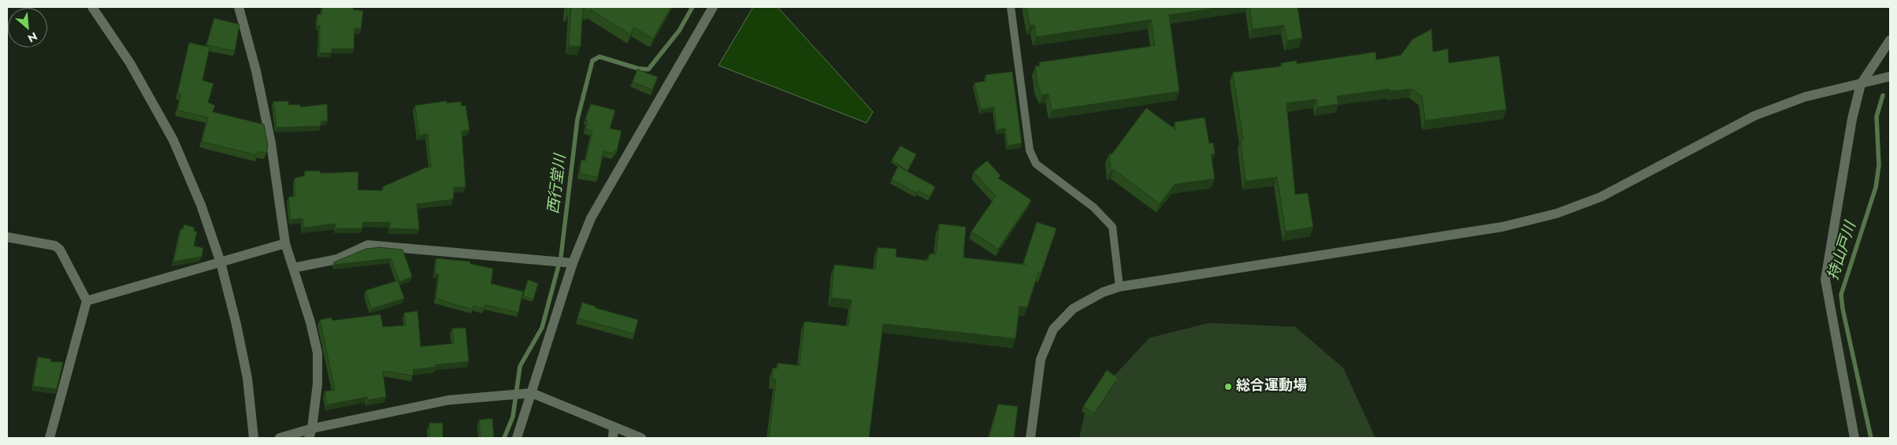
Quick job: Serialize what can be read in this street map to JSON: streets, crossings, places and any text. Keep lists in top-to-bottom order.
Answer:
{
  "water": ["西行堂川", "持山戸川"],
  "places": ["総合運動場"],
  "north": "bottom right"
}
